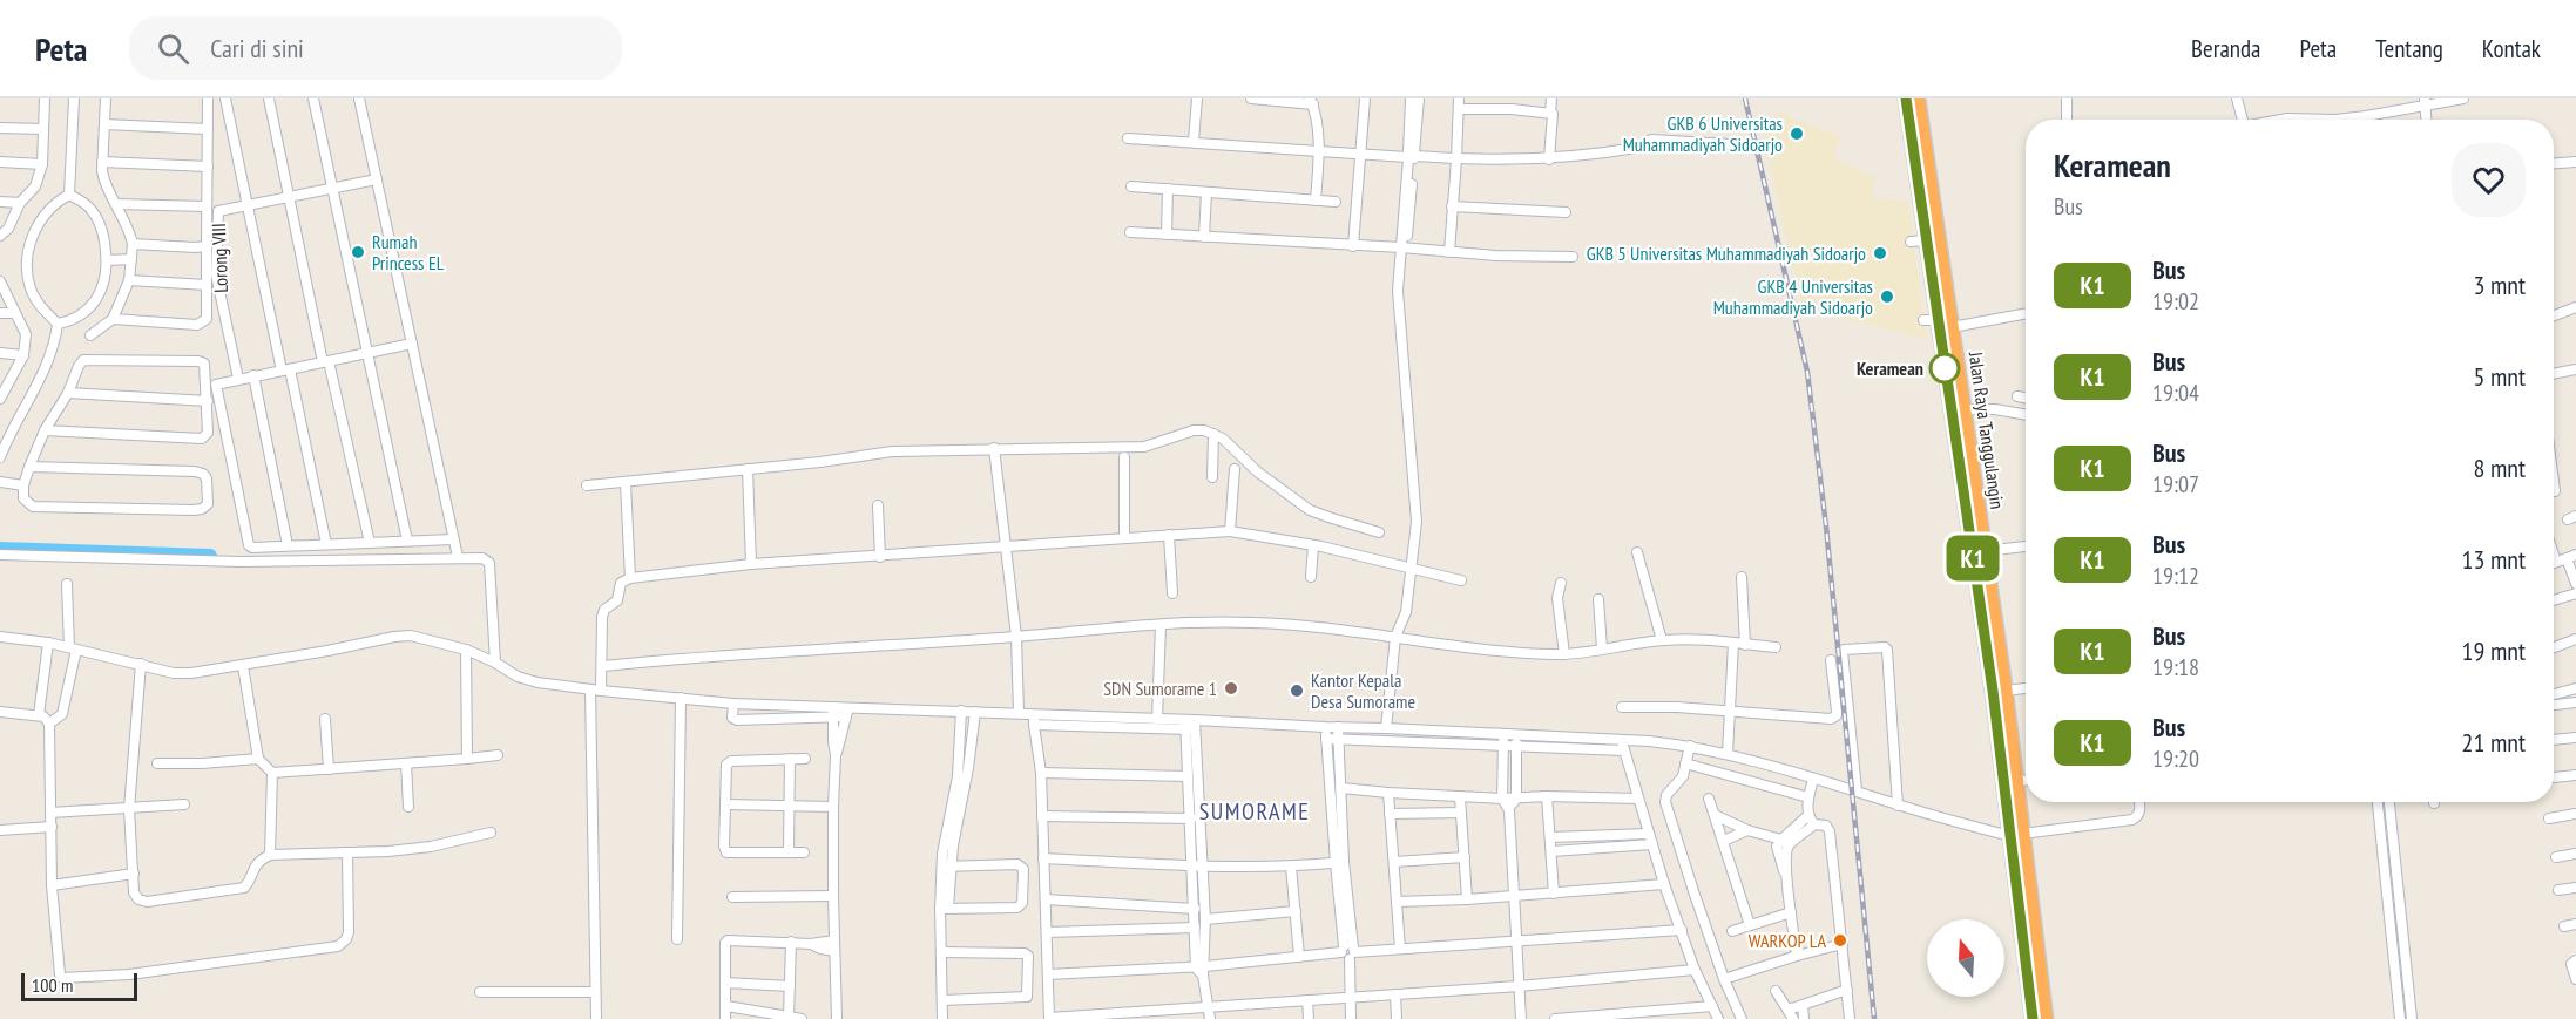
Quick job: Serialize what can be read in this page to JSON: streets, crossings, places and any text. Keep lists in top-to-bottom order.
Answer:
{
  "streets": {
    "highway": ["Jalan Raya Tanggulangin"],
    "street": ["Lorong VIII"]
  },
  "districts": ["SUMORAME"],
  "places": [
    "GKB 6 Universitas Muhammadiyah Sidoarjo",
    "Rumah Princess EL",
    "GKB 5 Universitas Muhammadiyah Sidoarjo",
    "GKB 4 Universitas Muhammadiyah Sidoarjo",
    "Keramean",
    "SDN Sumorame 1",
    "Kantor Kepala Desa Sumorame",
    "WARKOP LA"
  ],
  "lines": ["bus line K1"],
  "scale_bar": "100 m",
  "north": "top",
  "page": {
    "header": "Peta",
    "search": "Cari di sini",
    "nav": [
      "Beranda",
      "Peta",
      "Tentang",
      "Kontak"
    ],
    "on_map": "K1",
    "heading": ["Keramean", "Bus"],
    "list": [
      {
        "mark": "K1",
        "name": "Bus",
        "note": "19:02",
        "value": "3 mnt"
      },
      {
        "mark": "K1",
        "name": "Bus",
        "note": "19:04",
        "value": "5 mnt"
      },
      {
        "mark": "K1",
        "name": "Bus",
        "note": "19:07",
        "value": "8 mnt"
      },
      {
        "mark": "K1",
        "name": "Bus",
        "note": "19:12",
        "value": "13 mnt"
      },
      {
        "mark": "K1",
        "name": "Bus",
        "note": "19:18",
        "value": "19 mnt"
      },
      {
        "mark": "K1",
        "name": "Bus",
        "note": "19:20",
        "value": "21 mnt"
      }
    ],
    "scale": "100 m"
  }
}
